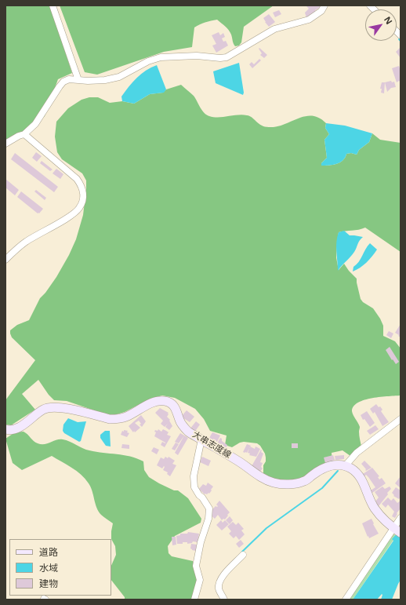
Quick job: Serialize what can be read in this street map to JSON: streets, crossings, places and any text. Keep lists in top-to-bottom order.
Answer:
{
  "streets": {
    "main road": ["大串志度線"]
  },
  "legend": ["道路", "水域", "建物"],
  "north": "top right"
}
